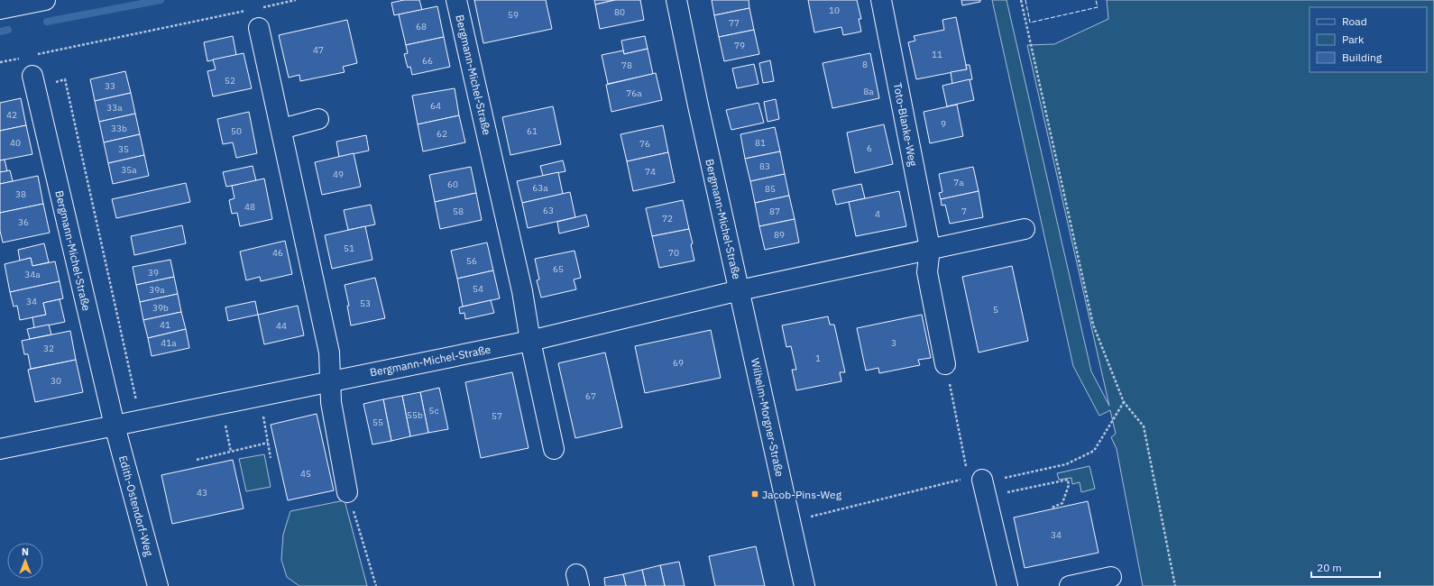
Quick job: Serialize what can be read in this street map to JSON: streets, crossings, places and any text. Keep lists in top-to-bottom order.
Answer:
{
  "streets": {
    "street": [
      "Bergmann-Michel-Straße",
      "Toto-Blanke-Weg",
      "Wilhelm-Morgner-Straße",
      "Edith-Ostendorf-Weg"
    ]
  },
  "crossings": [
    ["Bergmann-Michel-Straße", "Wilhelm-Morgner-Straße"],
    ["Bergmann-Michel-Straße", "Edith-Ostendorf-Weg"]
  ],
  "places": {
    "transit": ["Jacob-Pins-Weg"]
  },
  "house_numbers": [
    "10",
    "80",
    "59",
    "77",
    "68",
    "79",
    "47",
    "11",
    "66",
    "8",
    "78",
    "52",
    "33",
    "8a",
    "76a",
    "64",
    "33a",
    "42",
    "9",
    "33b",
    "50",
    "61",
    "62",
    "40",
    "81",
    "76",
    "6",
    "35",
    "83",
    "35a",
    "74",
    "49",
    "7a",
    "60",
    "63a",
    "85",
    "38",
    "48",
    "63",
    "58",
    "87",
    "7",
    "4",
    "72",
    "36",
    "89",
    "51",
    "46",
    "70",
    "56",
    "65",
    "39",
    "34a",
    "54",
    "39a",
    "34",
    "53",
    "39b",
    "5",
    "41",
    "44",
    "41a",
    "3",
    "32",
    "1",
    "69",
    "30",
    "67",
    "5c",
    "55b",
    "57",
    "55",
    "45",
    "43",
    "34"
  ],
  "legend": ["Road", "Park", "Building"],
  "scale_bar": "20 m",
  "north": "top"
}
